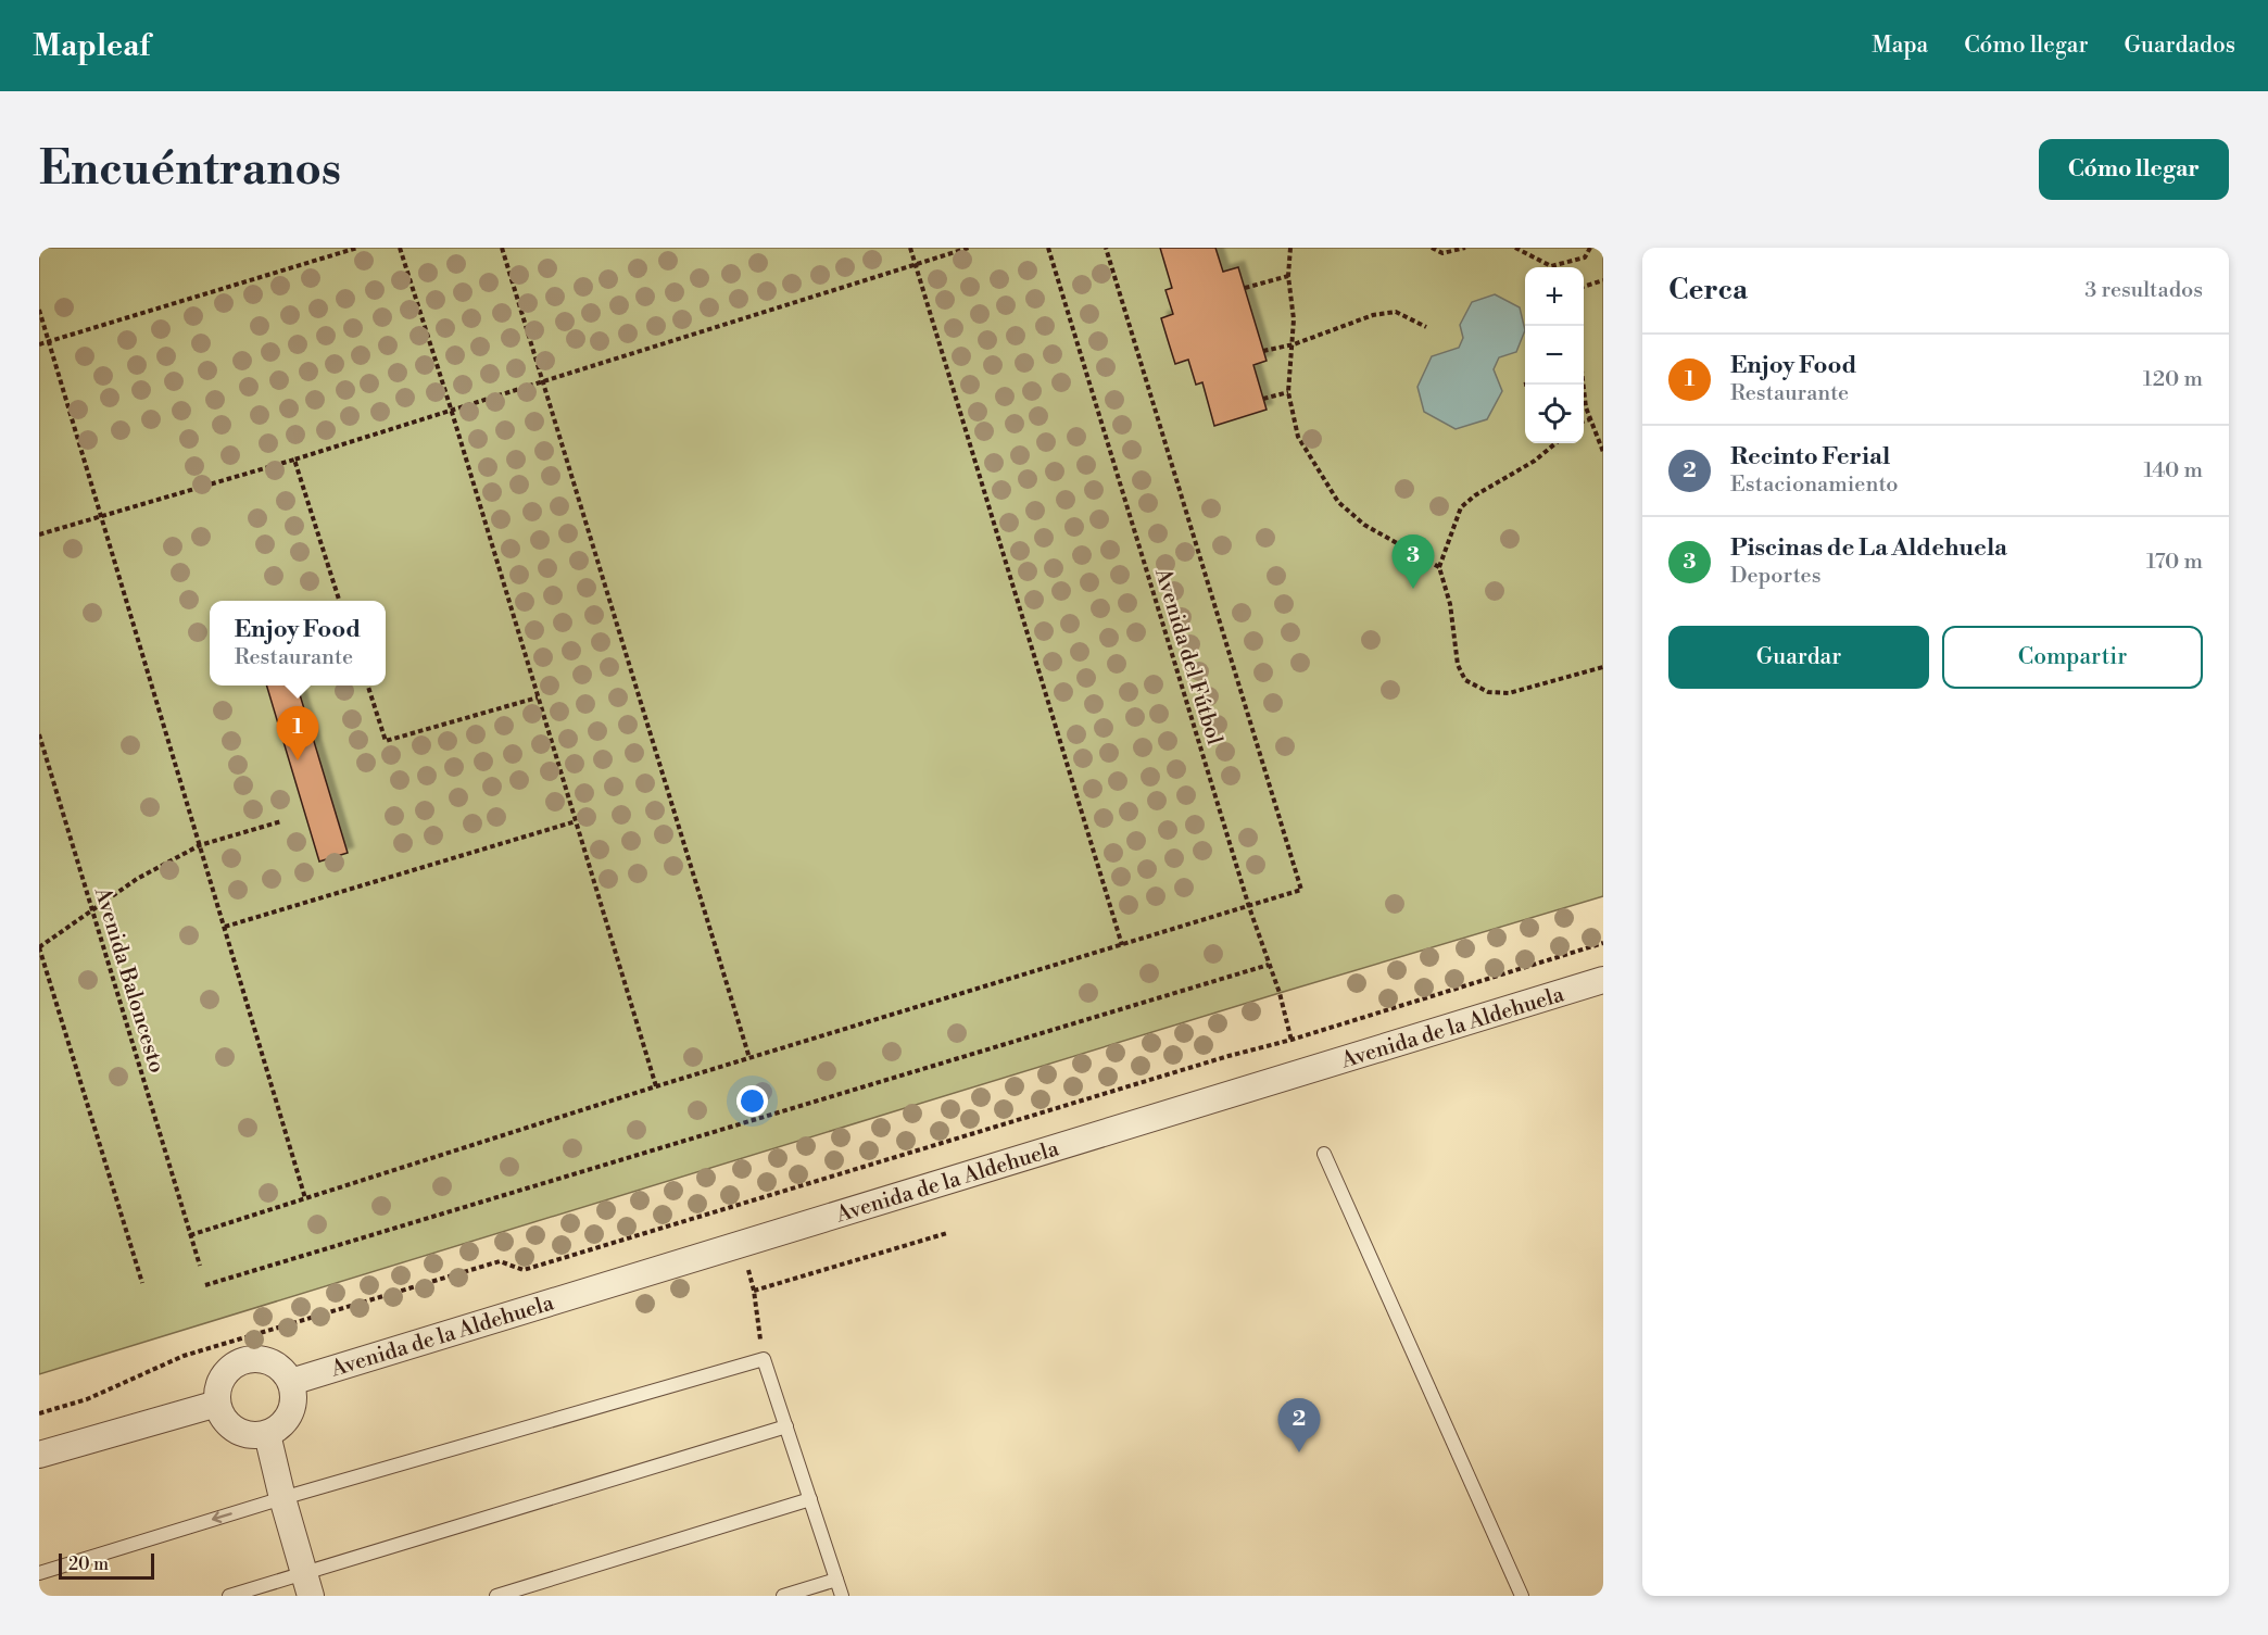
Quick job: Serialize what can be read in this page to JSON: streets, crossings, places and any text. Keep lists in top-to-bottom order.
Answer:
{
  "streets": {
    "street": ["Avenida de la Aldehuela"],
    "path": ["Avenida del Fútbol", "Avenida Baloncesto"]
  },
  "crossings": [
    ["Avenida del Fútbol", "Avenida de la Aldehuela"]
  ],
  "scale_bar": "20 m",
  "page": {
    "header": "Mapleaf",
    "nav": ["Mapa", "Cómo llegar", "Guardados"],
    "buttons": [
      "Cómo llegar",
      ["Guardar", "Compartir"]
    ],
    "title": "Encuéntranos",
    "heading": ["Cerca", "3 resultados"],
    "map_buttons": ["+", "−"],
    "list": [
      {
        "mark": "1",
        "name": "Enjoy Food",
        "note": "Restaurante",
        "value": "120 m"
      },
      {
        "mark": "2",
        "name": "Recinto Ferial",
        "note": "Estacionamiento",
        "value": "140 m"
      },
      {
        "mark": "3",
        "name": "Piscinas de La Aldehuela",
        "note": "Deportes",
        "value": "170 m"
      }
    ],
    "pins": ["3", "1", "2"],
    "popup": ["Enjoy Food", "Restaurante"],
    "scale": "20 m"
  }
}
